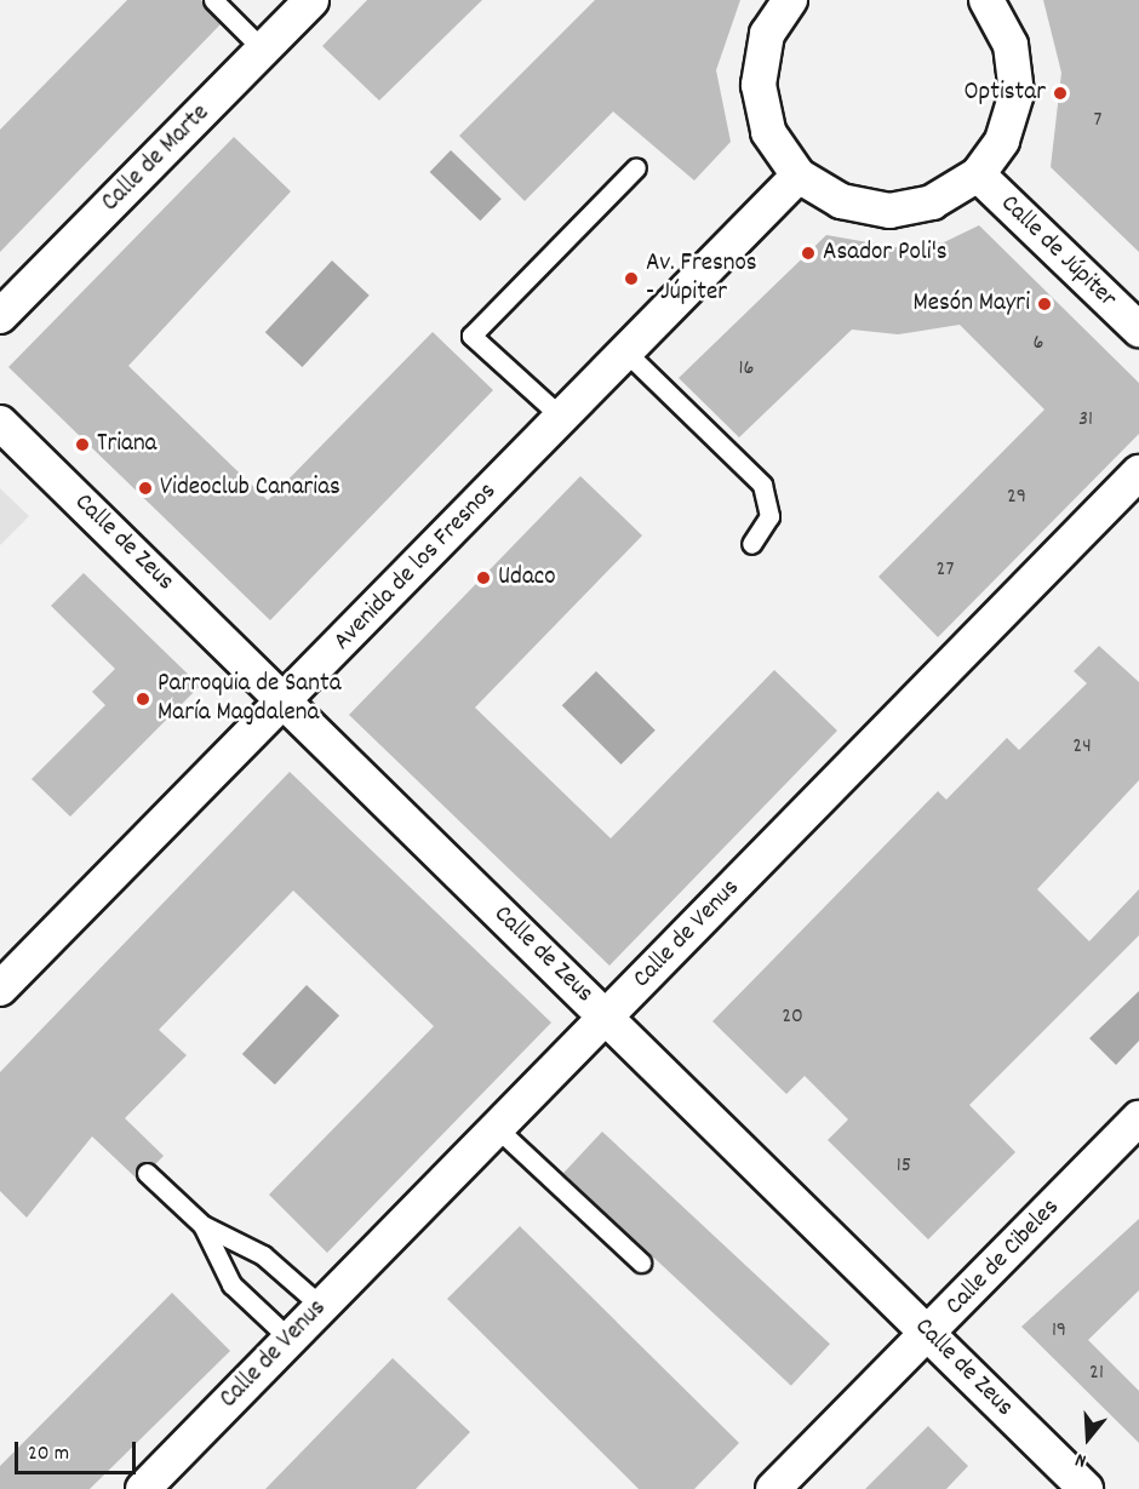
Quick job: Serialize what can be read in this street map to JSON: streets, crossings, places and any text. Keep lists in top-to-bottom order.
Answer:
{
  "streets": {
    "street": [
      "Calle de Marte",
      "Calle de Júpiter",
      "Calle de Zeus",
      "Avenida de los Fresnos",
      "Calle de Venus",
      "Calle de Cibeles"
    ]
  },
  "crossings": [
    ["Calle de Zeus", "Avenida de los Fresnos"],
    ["Calle de Zeus", "Calle de Venus"],
    ["Calle de Zeus", "Calle de Cibeles"]
  ],
  "places": [
    "Optistar",
    "Asador Poli's",
    "Av. Fresnos - Júpiter",
    "Mesón Mayri",
    "Triana",
    "Videoclub Canarias",
    "Udaco",
    "Parroquia de Santa María Magdalena"
  ],
  "house_numbers": [
    "7",
    "6",
    "16",
    "31",
    "29",
    "27",
    "24",
    "20",
    "15",
    "19",
    "21"
  ],
  "scale_bar": "20 m",
  "north": "bottom"
}
